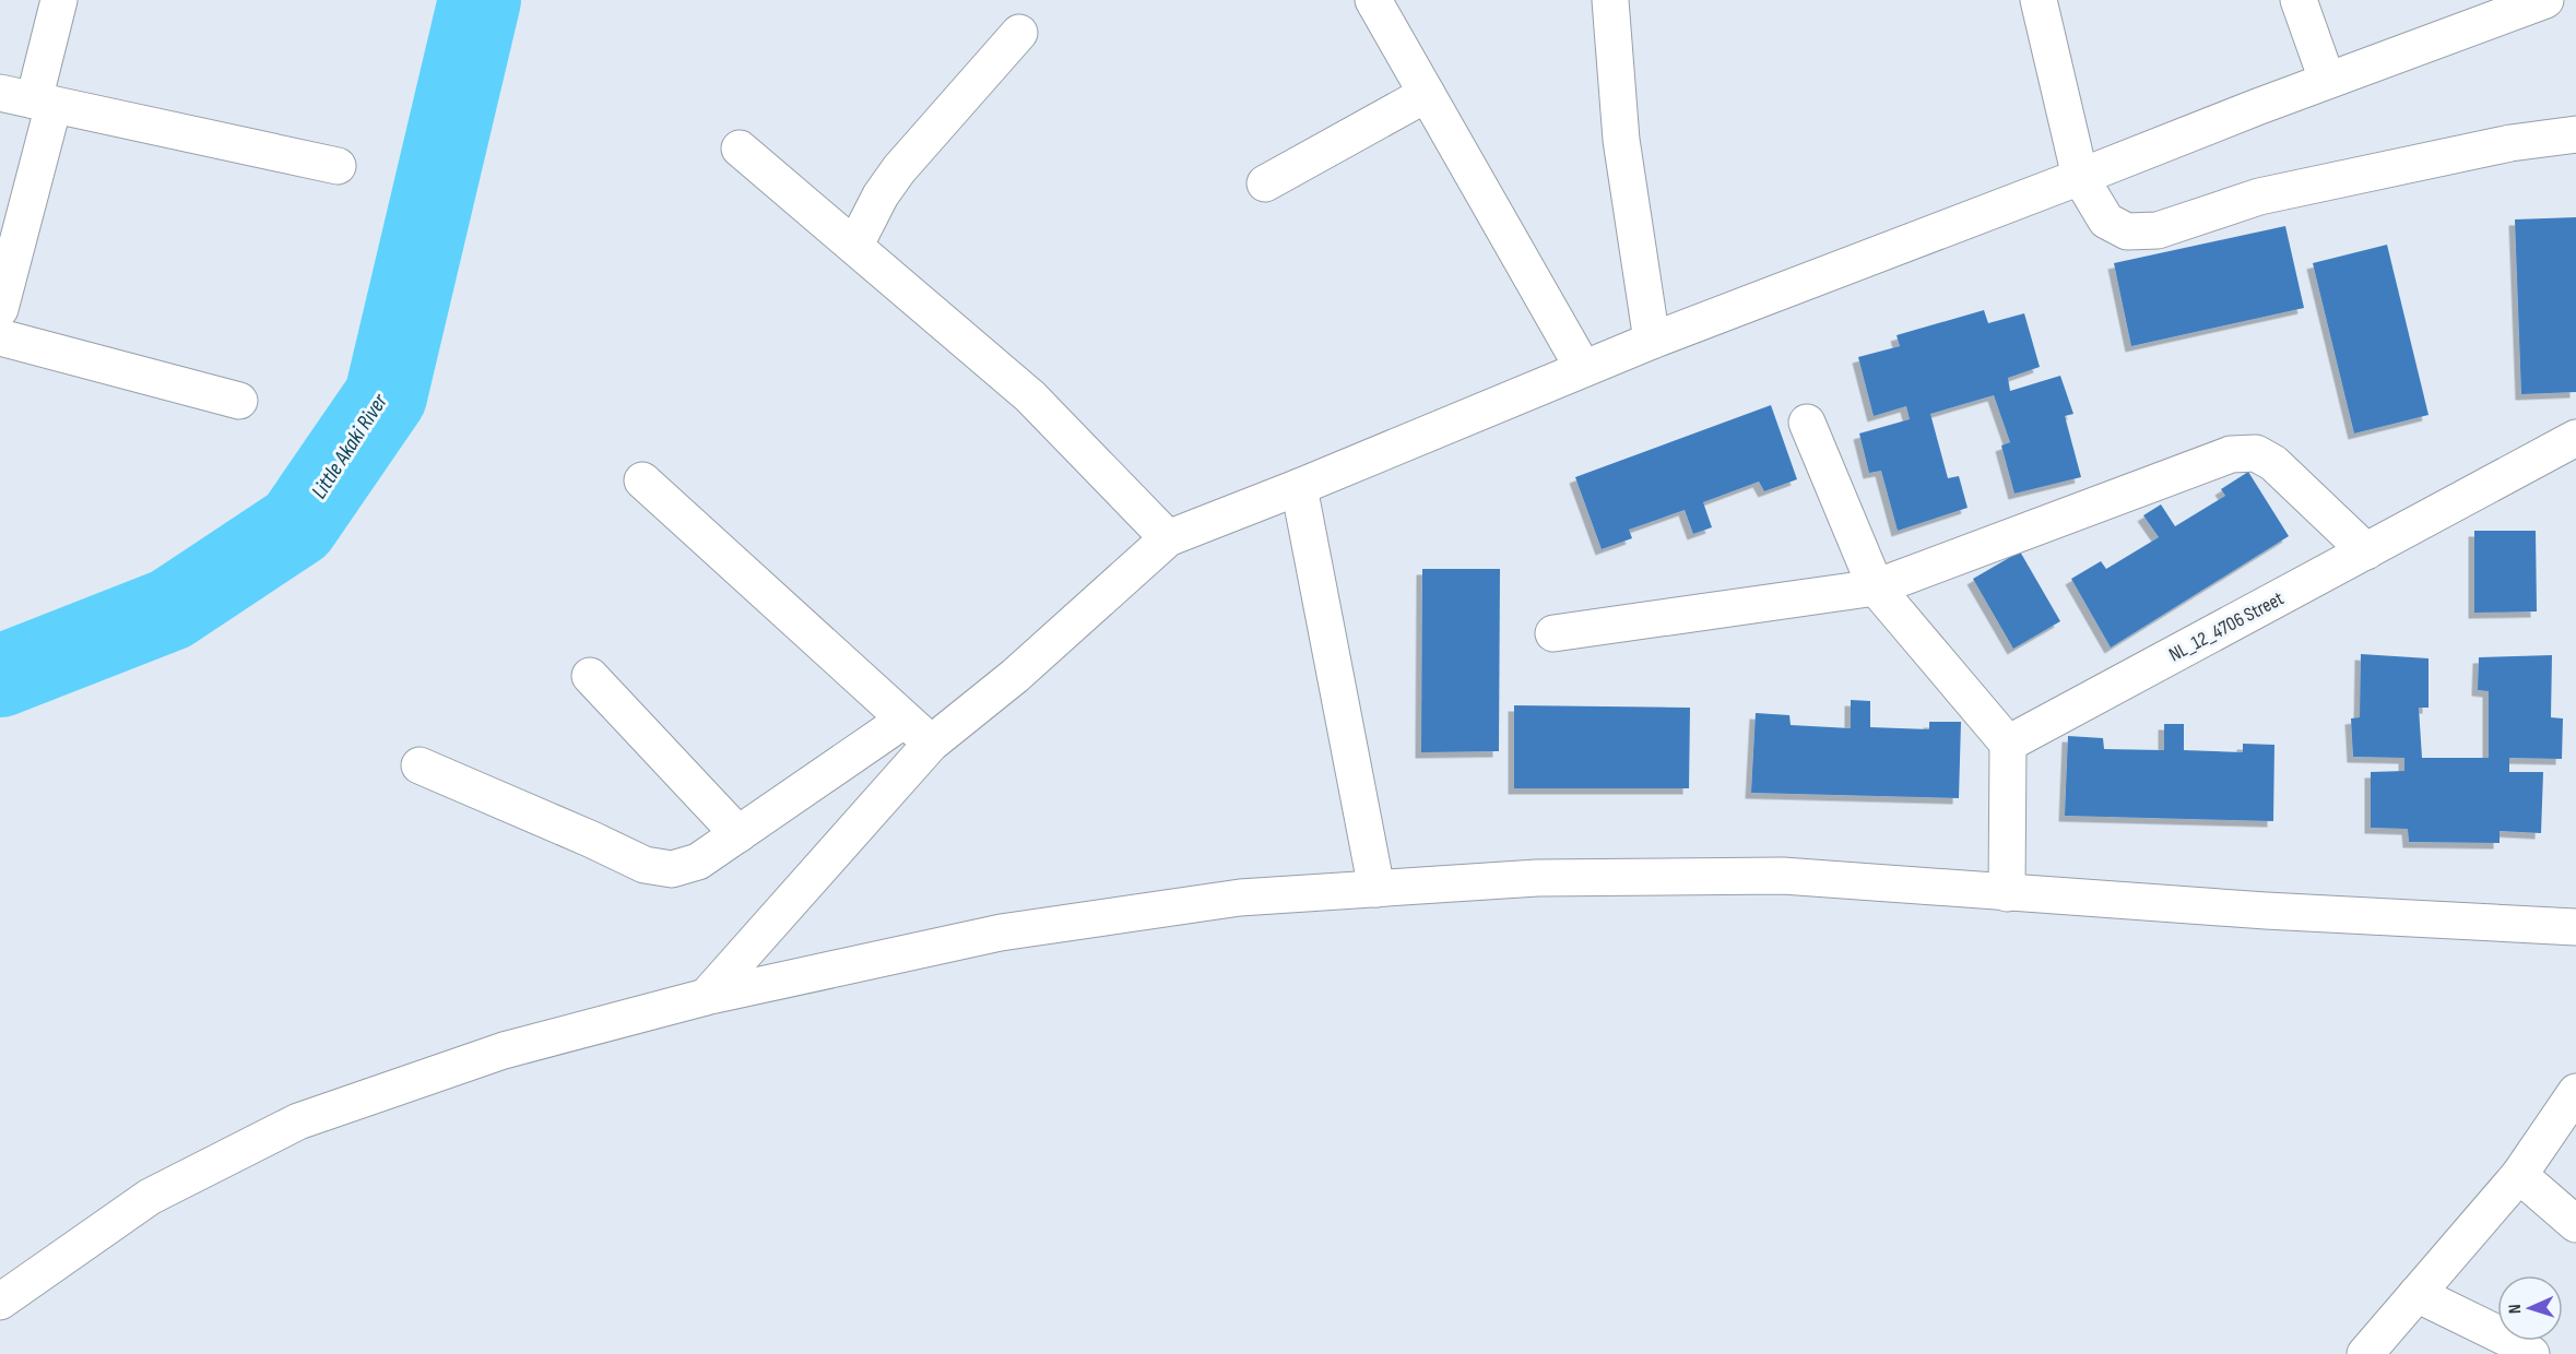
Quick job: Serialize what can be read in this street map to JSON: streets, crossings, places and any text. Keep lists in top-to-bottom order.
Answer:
{
  "streets": {
    "street": ["NL_12_4706 Street"]
  },
  "water": ["Little Akaki River"],
  "north": "left"
}
